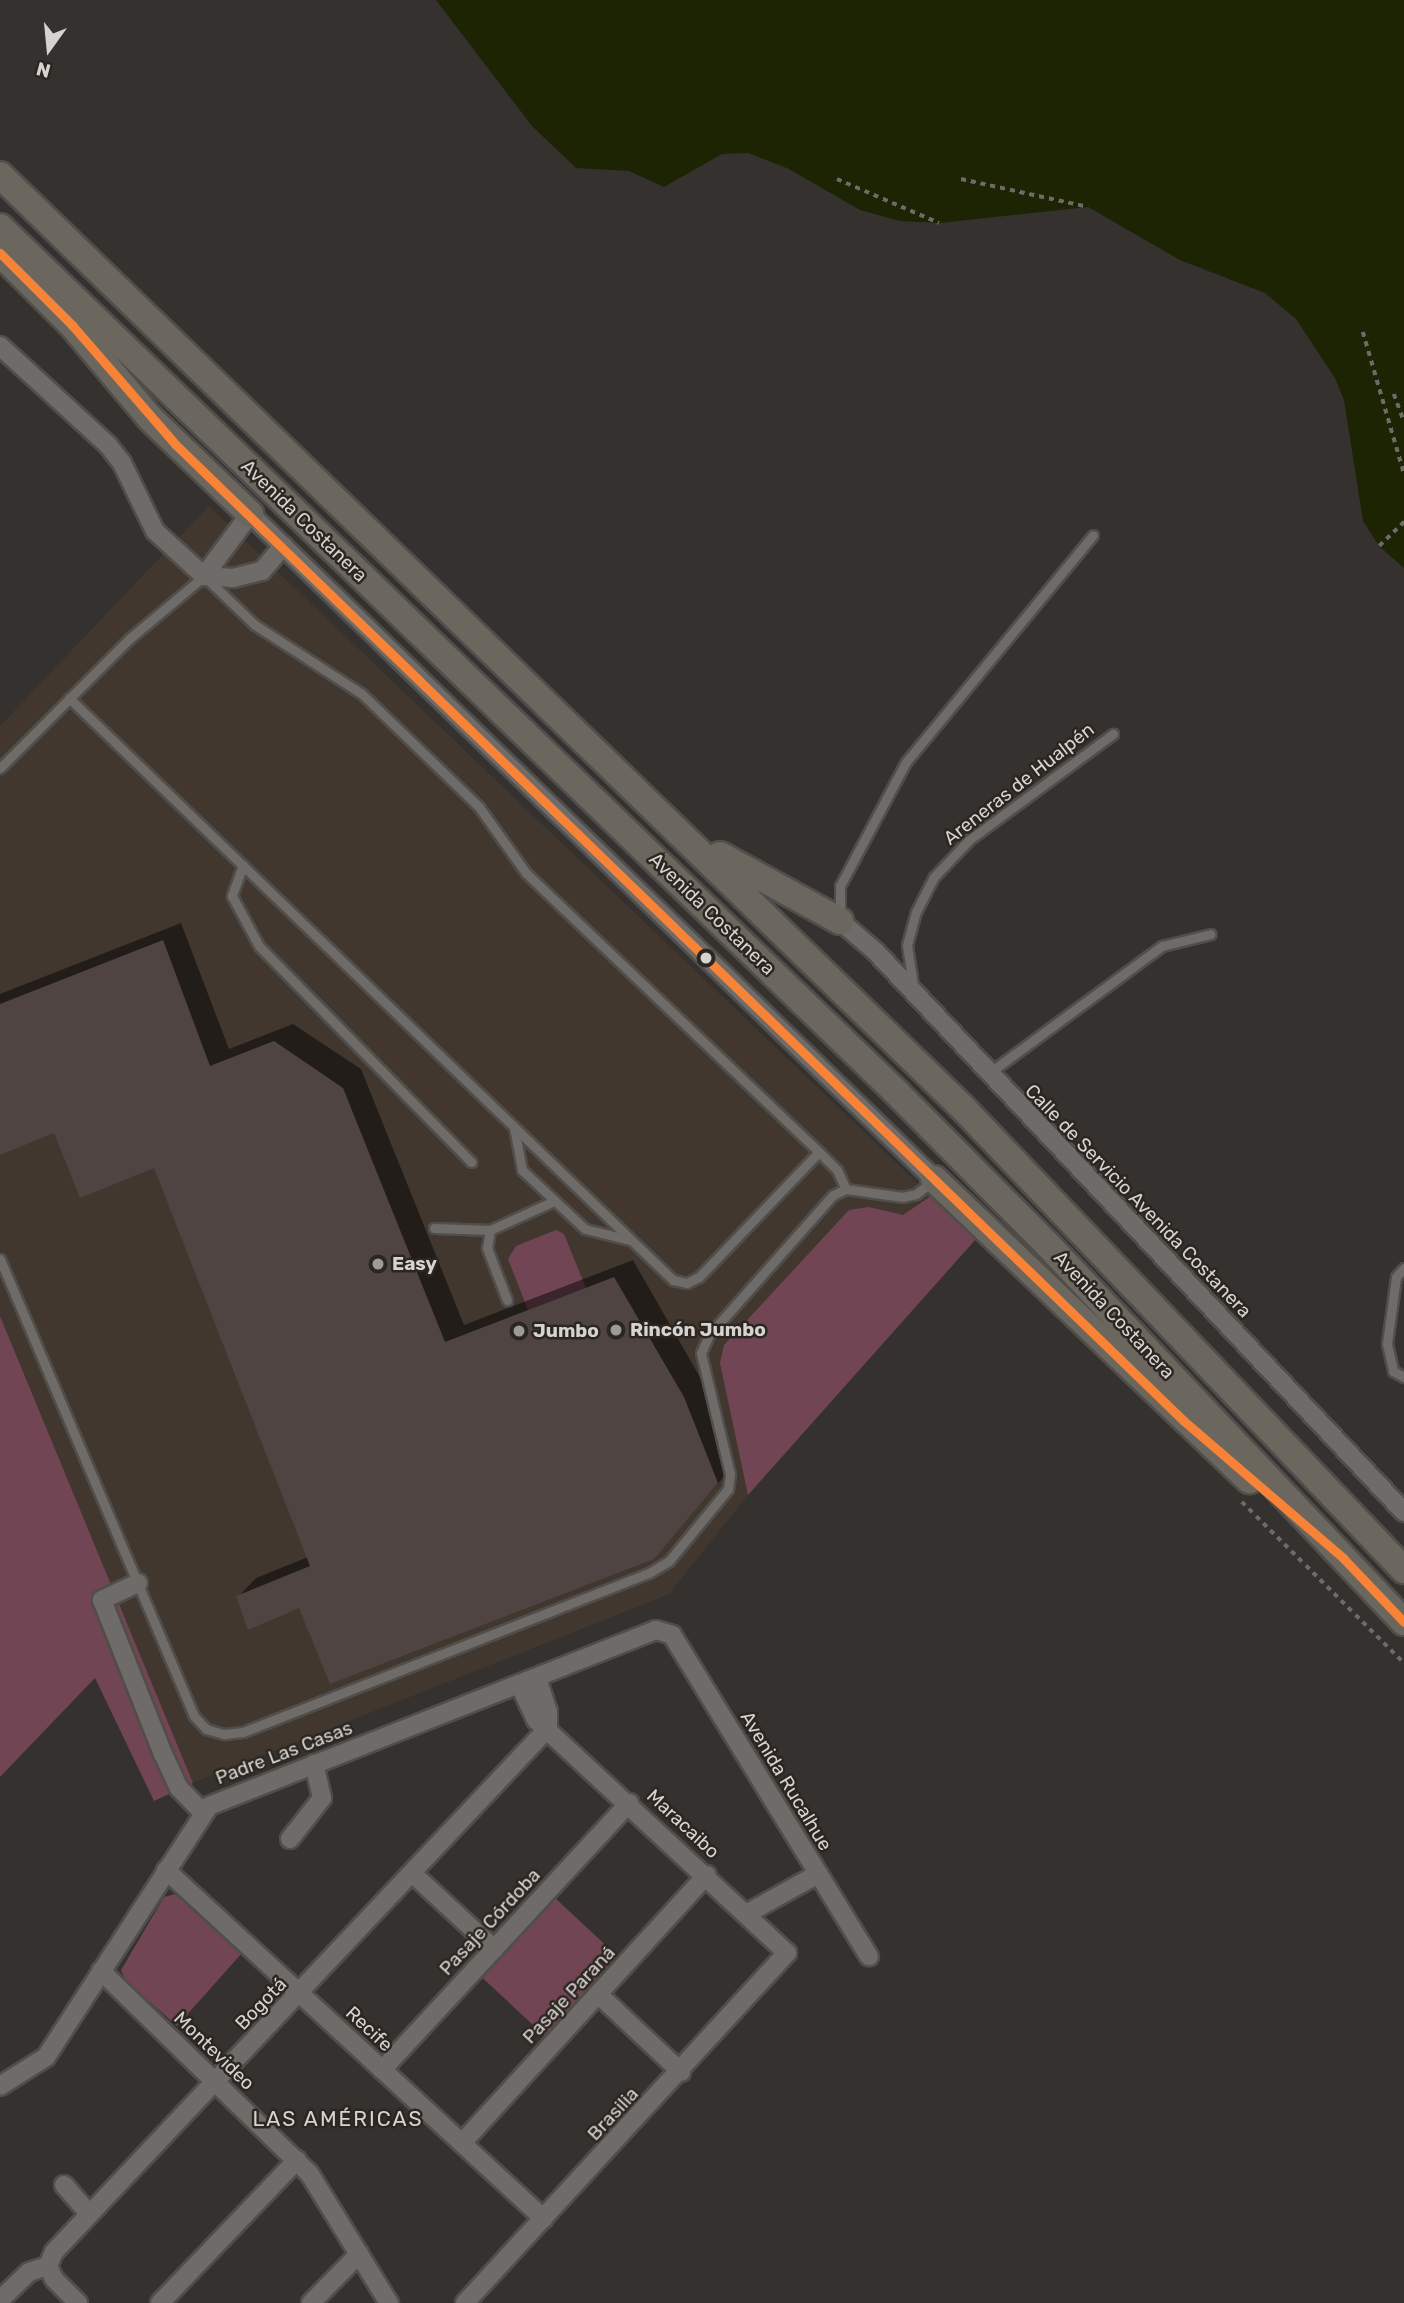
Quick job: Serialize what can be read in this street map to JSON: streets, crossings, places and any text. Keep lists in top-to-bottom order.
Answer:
{
  "streets": {
    "main road": ["Avenida Costanera"],
    "street": [
      "Calle de Servicio Avenida Costanera",
      "Padre Las Casas",
      "Avenida Rucalhue",
      "Maracaibo",
      "Pasaje Córdoba",
      "Pasaje Paraná",
      "Bogotá",
      "Recife",
      "Montevideo",
      "Brasilia"
    ],
    "lane": ["Areneras de Hualpén"]
  },
  "crossings": [
    ["Areneras de Hualpén", "Calle de Servicio Avenida Costanera"],
    ["Padre Las Casas", "Avenida Rucalhue"],
    ["Padre Las Casas", "Maracaibo"],
    ["Padre Las Casas", "Recife"],
    ["Padre Las Casas", "Montevideo"],
    ["Maracaibo", "Pasaje Córdoba"],
    ["Maracaibo", "Pasaje Paraná"],
    ["Maracaibo", "Bogotá"],
    ["Maracaibo", "Brasilia"],
    ["Pasaje Córdoba", "Recife"],
    ["Pasaje Paraná", "Recife"],
    ["Bogotá", "Recife"],
    ["Bogotá", "Montevideo"],
    ["Recife", "Brasilia"]
  ],
  "districts": ["LAS AMÉRICAS"],
  "places": ["Easy", "Rincón Jumbo", "Jumbo"],
  "north": "bottom"
}
